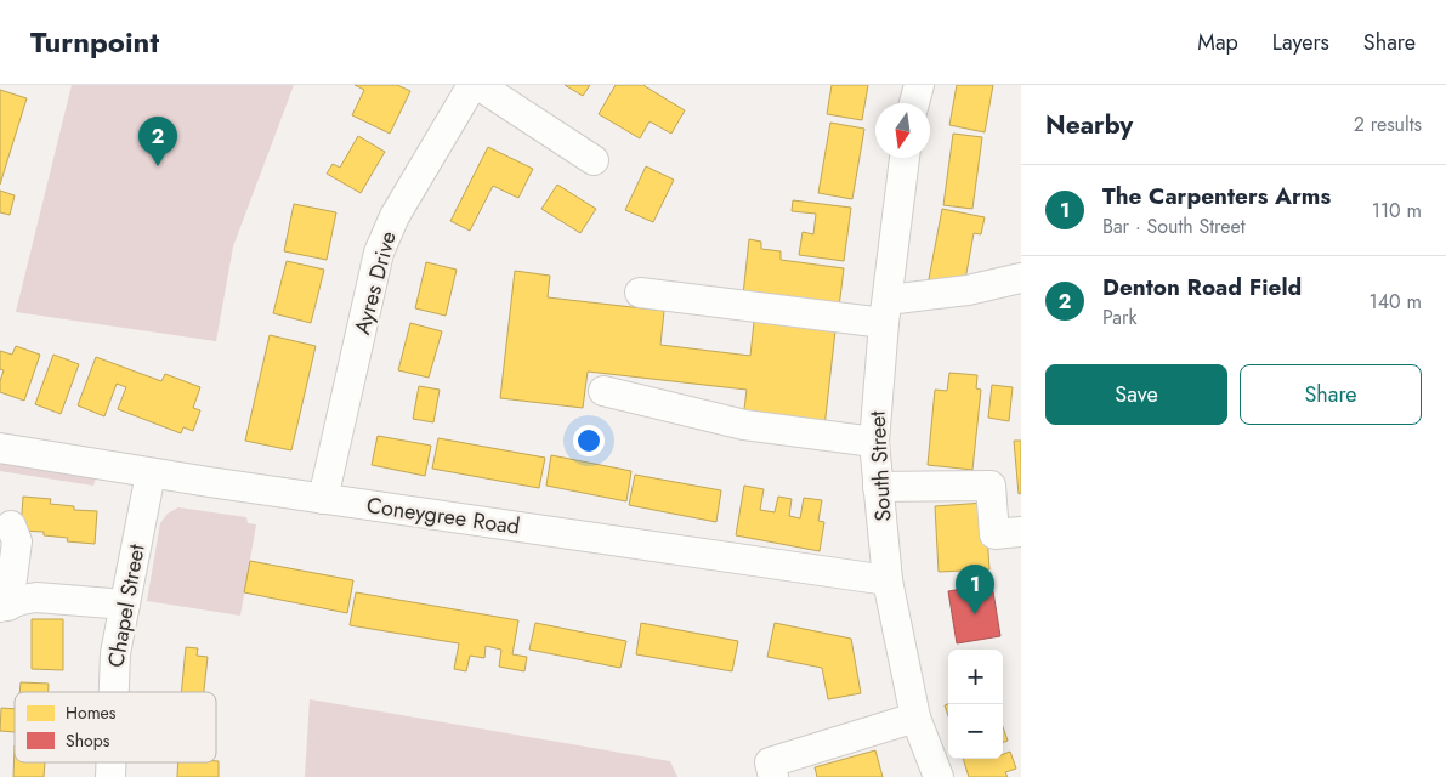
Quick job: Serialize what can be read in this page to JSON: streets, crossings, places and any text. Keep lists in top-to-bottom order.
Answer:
{
  "streets": {
    "street": [
      "Ayres Drive",
      "South Street",
      "Coneygree Road",
      "Chapel Street"
    ]
  },
  "crossings": [
    ["Ayres Drive", "Coneygree Road"],
    ["South Street", "Coneygree Road"],
    ["Coneygree Road", "Chapel Street"]
  ],
  "legend": ["Homes", "Shops"],
  "north": "bottom",
  "page": {
    "header": "Turnpoint",
    "nav": ["Map", "Layers", "Share"],
    "heading": ["Nearby", "2 results"],
    "pins": ["2", "1"],
    "list": [
      {
        "mark": "1",
        "name": "The Carpenters Arms",
        "note": "Bar · South Street",
        "value": "110 m"
      },
      {
        "mark": "2",
        "name": "Denton Road Field",
        "note": "Park",
        "value": "140 m"
      }
    ],
    "buttons": ["Save", "Share"],
    "map_buttons": ["+", "−"]
  }
}
